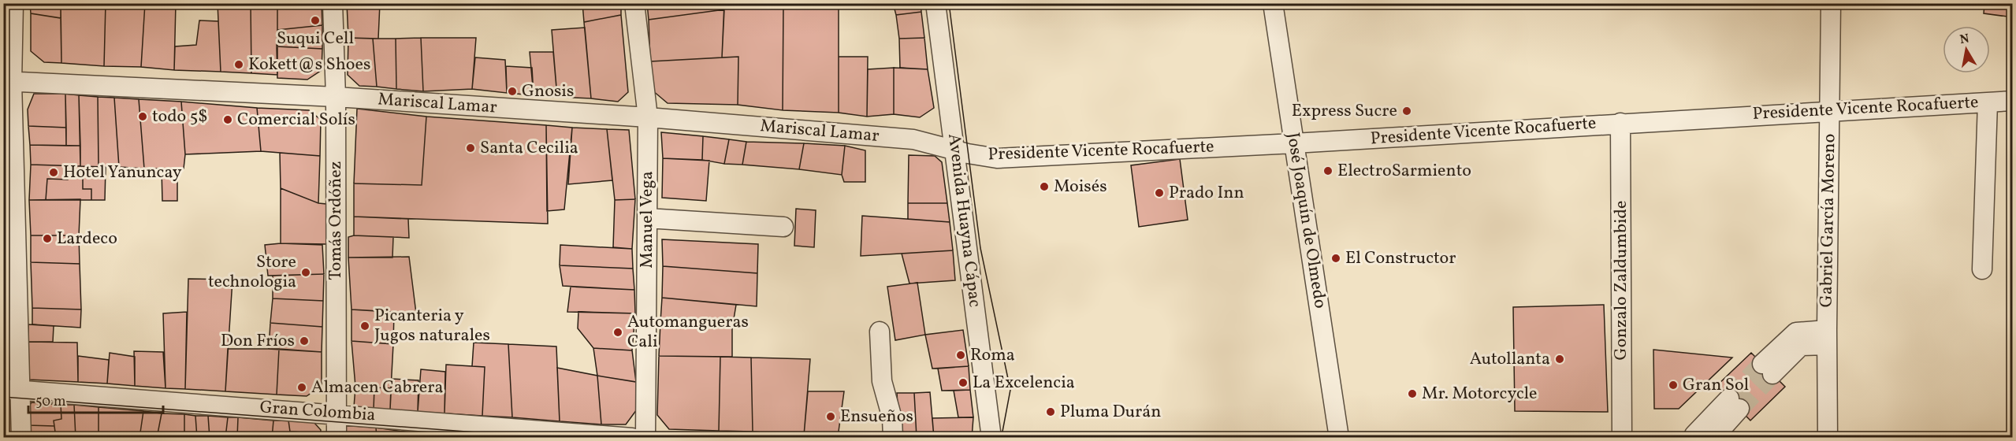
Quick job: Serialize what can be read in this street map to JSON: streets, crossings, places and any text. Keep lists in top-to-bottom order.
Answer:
{
  "streets": {
    "street": [
      "Mariscal Lamar",
      "Presidente Vicente Rocafuerte",
      "Manuel Vega",
      "Tomás Ordóñez",
      "Avenida Huayna Cápac",
      "José Joaquín de Olmedo",
      "Gabriel García Moreno",
      "Gonzalo Zaldumbide",
      "Gran Colombia"
    ]
  },
  "crossings": [
    ["Mariscal Lamar", "Presidente Vicente Rocafuerte"],
    ["Mariscal Lamar", "Manuel Vega"],
    ["Mariscal Lamar", "Tomás Ordóñez"],
    ["Mariscal Lamar", "Avenida Huayna Cápac"],
    ["Presidente Vicente Rocafuerte", "Avenida Huayna Cápac"],
    ["Presidente Vicente Rocafuerte", "José Joaquín de Olmedo"],
    ["Presidente Vicente Rocafuerte", "Gabriel García Moreno"],
    ["Presidente Vicente Rocafuerte", "Gonzalo Zaldumbide"],
    ["Tomás Ordóñez", "Gran Colombia"]
  ],
  "places": [
    "Suqui Cell",
    "Kokett@s Shoes",
    "Gnosis",
    "Express Sucre",
    "todo 5$",
    "Comercial Solís",
    "Santa Cecilia",
    "ElectroSarmiento",
    "Hotel Yanuncay",
    "Moisés",
    "Prado Inn",
    "Lardeco",
    "El Constructor",
    "Store technologia",
    "Picanteria y Jugos naturales",
    "Automangueras Cali",
    "Don Fríos",
    "Roma",
    "Autollanta",
    "La Excelencia",
    "Gran Sol",
    "Almacen Cabrera",
    "Mr. Motorcycle",
    "Pluma Durán",
    "Ensueños"
  ],
  "scale_bar": "50 m",
  "north": "top"
}
